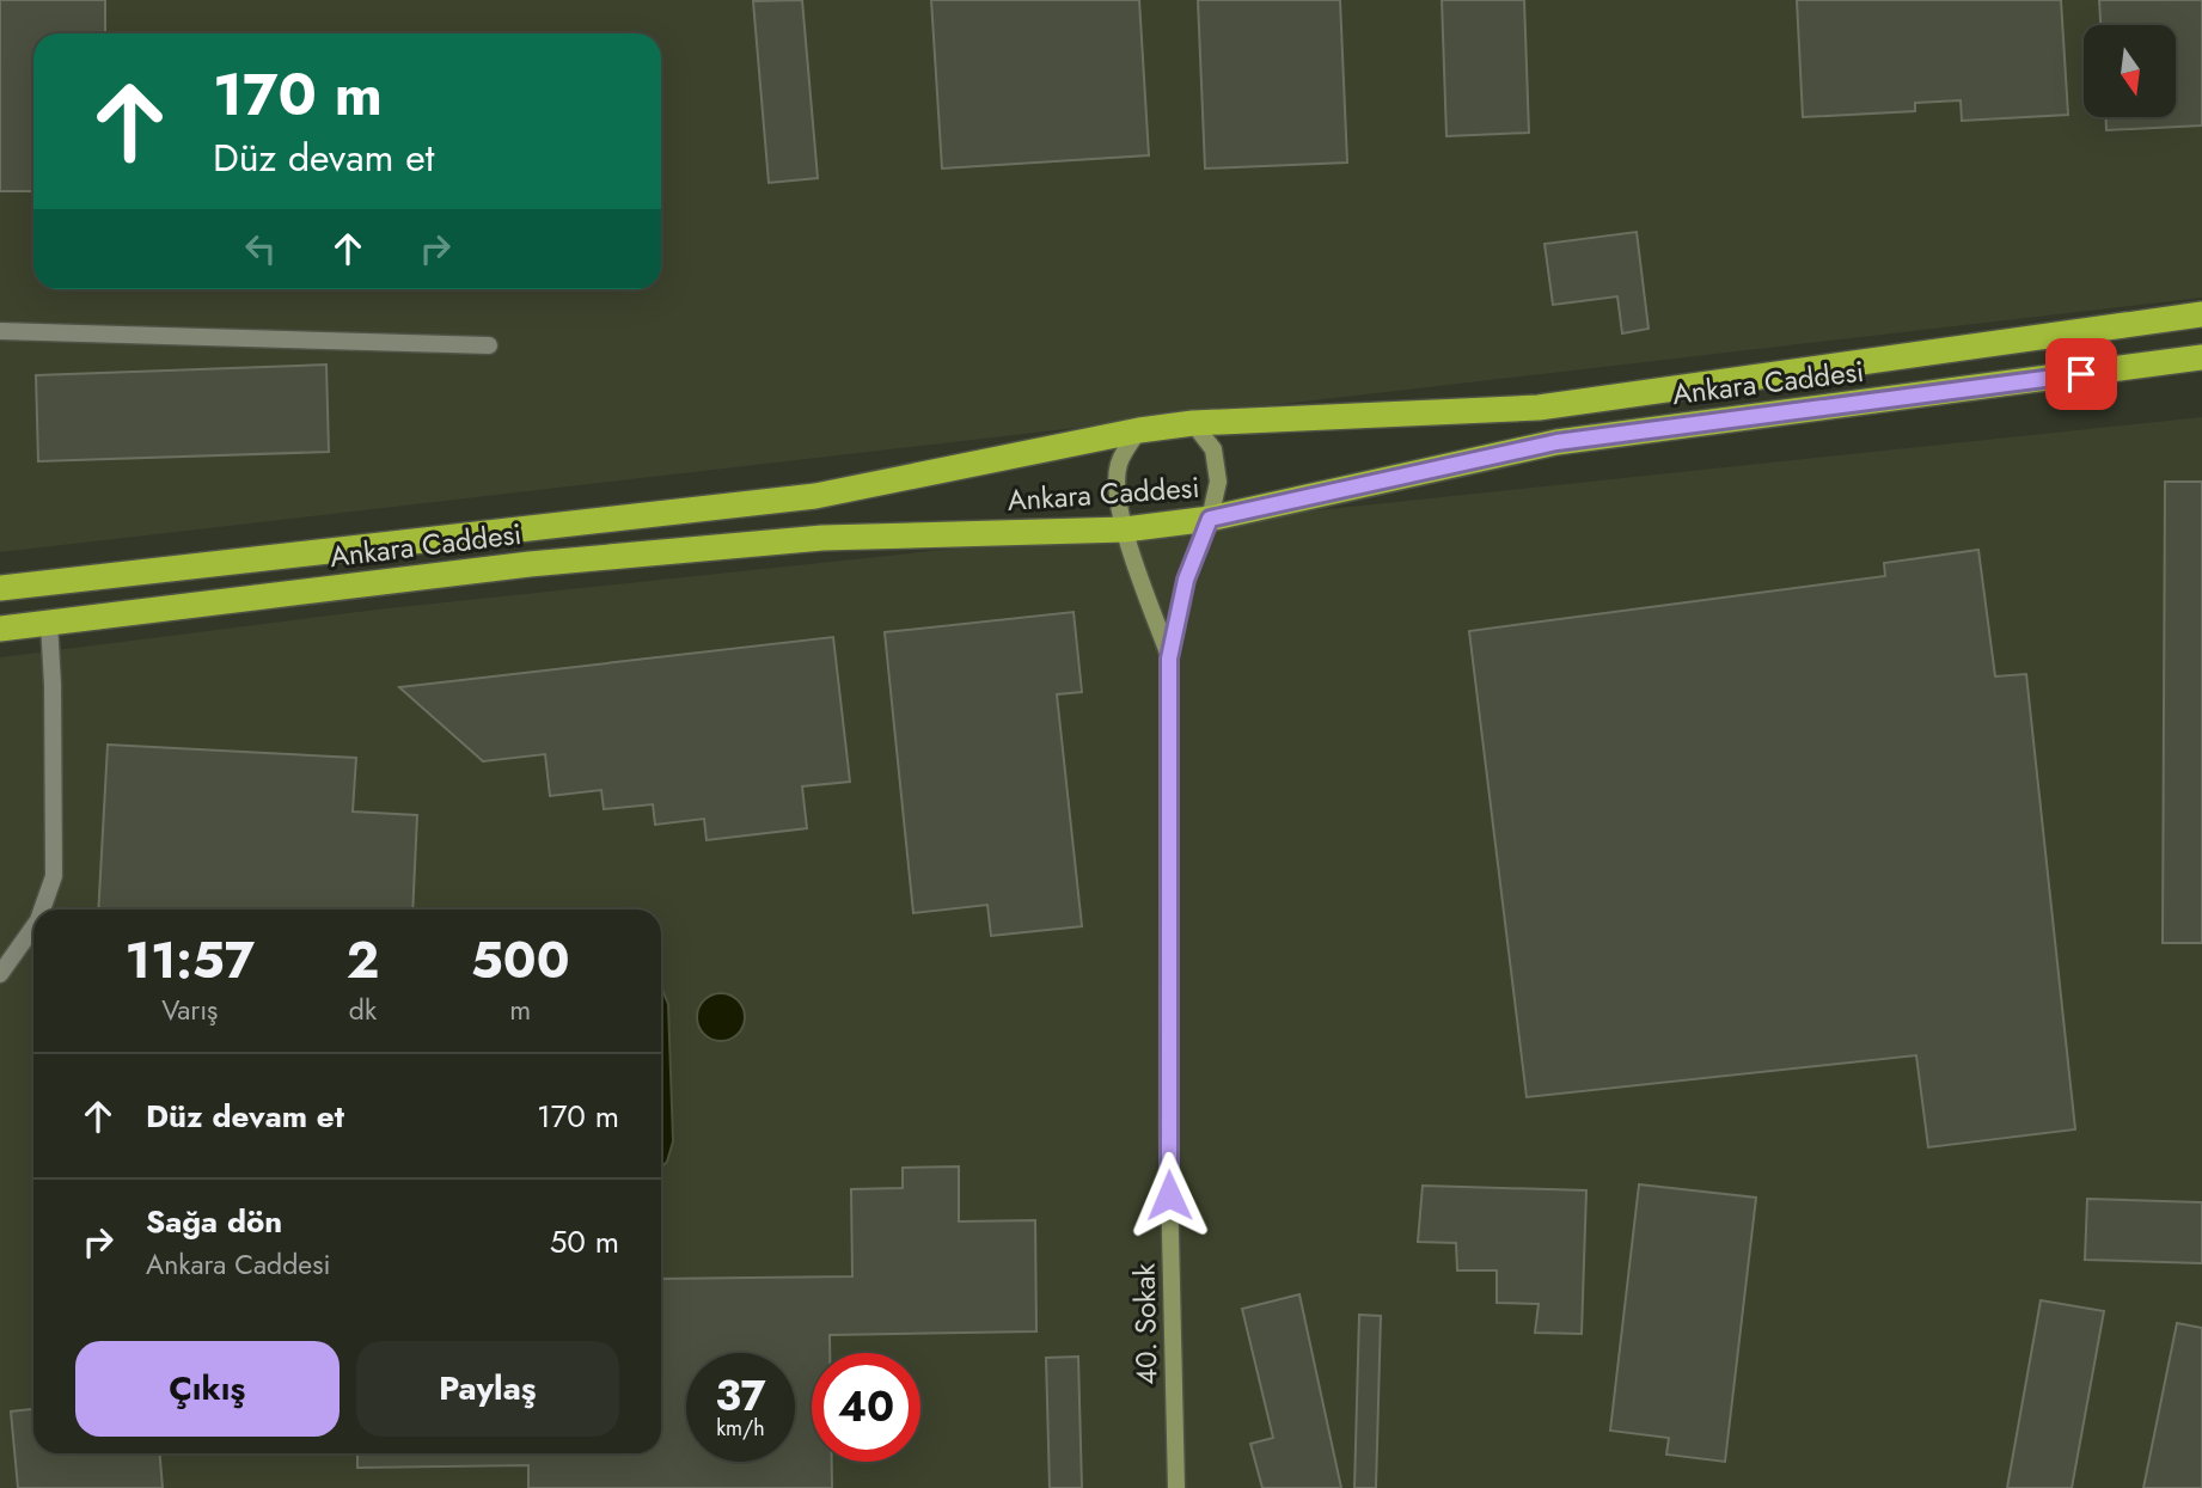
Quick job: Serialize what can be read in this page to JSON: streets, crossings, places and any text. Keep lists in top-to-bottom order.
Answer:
{
  "streets": {
    "highway": ["Ankara Caddesi"],
    "street": ["40. Sokak"]
  },
  "north": "bottom",
  "page": {
    "turn": ["170 m", "Düz devam et"],
    "eta": [
      "11:57",
      "Varış",
      "2",
      "dk",
      "500",
      "m"
    ],
    "list": [
      {
        "name": "Düz devam et",
        "value": "170 m"
      },
      {
        "name": "Sağa dön",
        "note": "Ankara Caddesi",
        "value": "50 m"
      }
    ],
    "buttons": ["Çıkış", "Paylaş"],
    "speed": "37 km/h",
    "limit": "40"
  }
}
